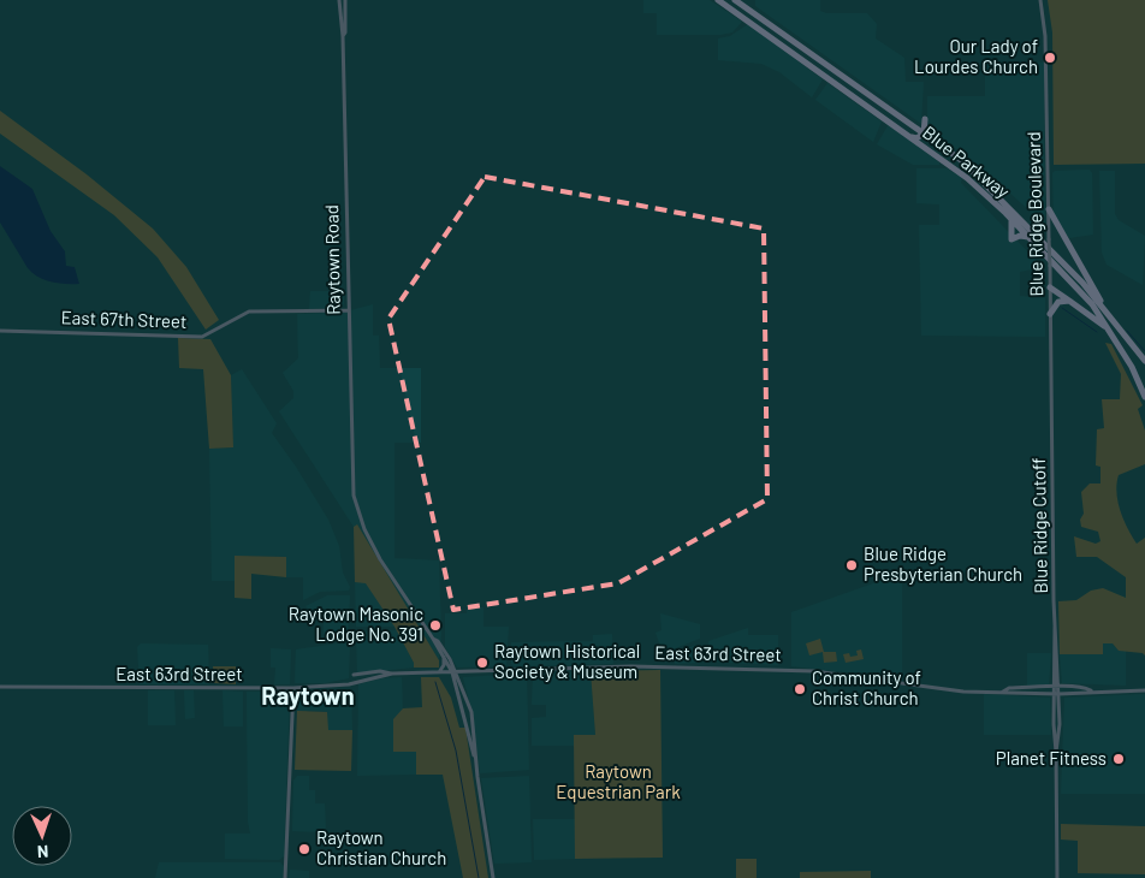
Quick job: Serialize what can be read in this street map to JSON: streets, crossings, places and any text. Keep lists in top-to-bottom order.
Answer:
{
  "streets": {
    "highway": ["Blue Parkway"],
    "main road": [
      "Blue Ridge Boulevard",
      "Raytown Road",
      "East 67th Street",
      "Blue Ridge Cutoff",
      "East 63rd Street"
    ]
  },
  "crossings": [
    ["Blue Ridge Boulevard", "Blue Ridge Cutoff"],
    ["Raytown Road", "East 67th Street"],
    ["Blue Ridge Cutoff", "East 63rd Street"]
  ],
  "districts": ["Raytown"],
  "parks": ["Raytown Equestrian Park"],
  "places": [
    "Our Lady of Lourdes Church",
    "Blue Ridge Presbyterian Church",
    "Raytown Masonic Lodge No. 391",
    "Raytown Historical Society & Museum",
    "Community of Christ Church",
    "Planet Fitness",
    "Raytown Christian Church"
  ],
  "north": "bottom"
}
